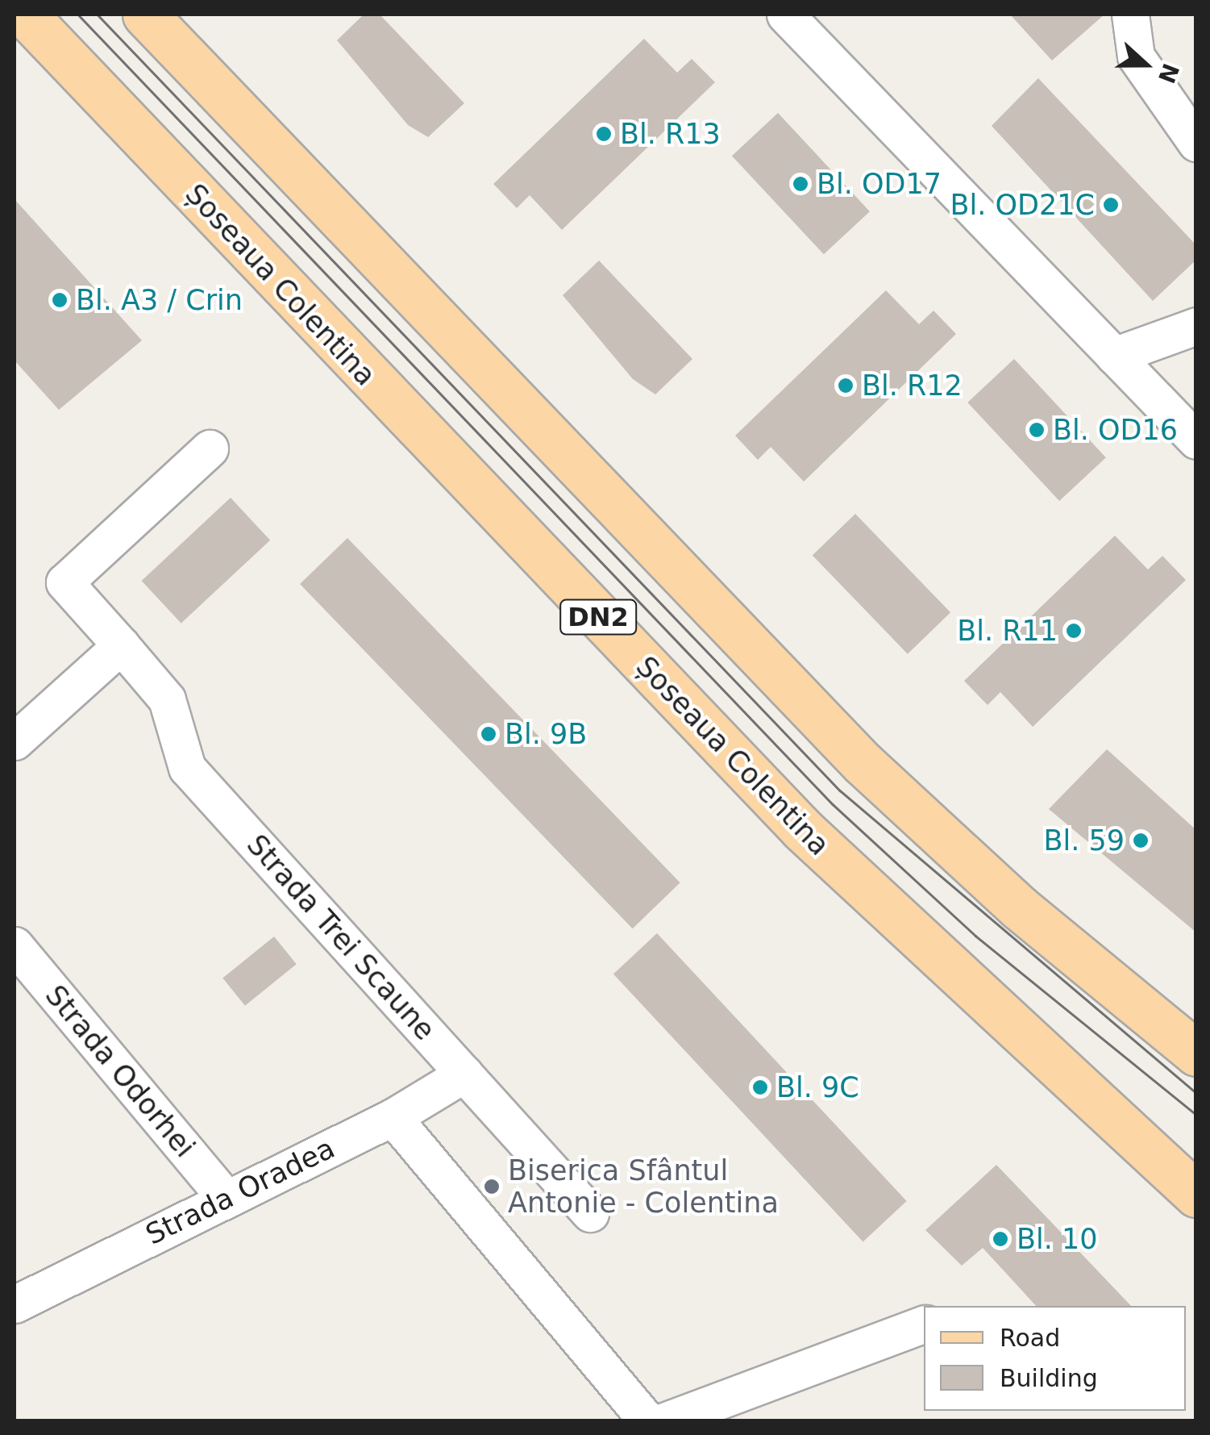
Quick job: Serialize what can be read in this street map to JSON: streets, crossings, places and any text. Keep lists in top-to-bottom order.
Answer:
{
  "streets": {
    "main road": ["Șoseaua Colentina", "DN2"],
    "street": ["Strada Trei Scaune", "Strada Odorhei", "Strada Oradea"]
  },
  "crossings": [
    ["Strada Trei Scaune", "Strada Oradea"],
    ["Strada Odorhei", "Strada Oradea"]
  ],
  "places": [
    "Bl. R13",
    "Bl. OD17",
    "Bl. OD21C",
    "Bl. A3 / Crin",
    "Bl. R12",
    "Bl. OD16",
    "Bl. R11",
    "Bl. 9B",
    "Bl. 59",
    "Bl. 9C",
    "Biserica Sfântul Antonie - Colentina",
    "Bl. 10"
  ],
  "legend": ["Road", "Building"],
  "north": "right"
}
